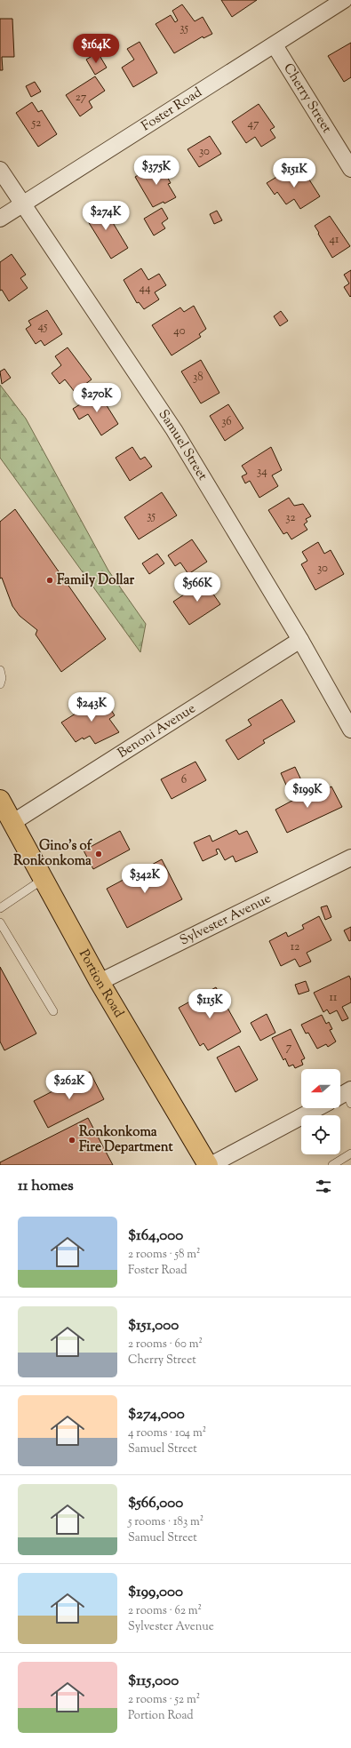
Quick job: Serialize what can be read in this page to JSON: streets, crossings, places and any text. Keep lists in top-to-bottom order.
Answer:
{
  "streets": {
    "main road": ["Portion Road"],
    "street": [
      "Cherry Street",
      "Foster Road",
      "Samuel Street",
      "Benoni Avenue",
      "Sylvester Avenue"
    ]
  },
  "crossings": [
    ["Cherry Street", "Foster Road"],
    ["Foster Road", "Samuel Street"],
    ["Samuel Street", "Benoni Avenue"],
    ["Benoni Avenue", "Portion Road"],
    ["Sylvester Avenue", "Portion Road"]
  ],
  "places": ["Family Dollar", "Gino's of Ronkonkoma", "Ronkonkoma Fire Department"],
  "house_numbers": [
    "35",
    "27",
    "52",
    "47",
    "30",
    "41",
    "44",
    "45",
    "40",
    "38",
    "36",
    "34",
    "35",
    "32",
    "30",
    "6",
    "12",
    "11",
    "7"
  ],
  "north": "left",
  "page": {
    "price": [
      "$164K",
      "$375K",
      "$151K",
      "$274K",
      "$270K",
      "$566K",
      "$243K",
      "$199K",
      "$342K",
      "$115K",
      "$262K"
    ],
    "heading": "11 homes",
    "list": [
      {
        "name": "$164,000",
        "note": "2 rooms · 58 m² · Foster Road"
      },
      {
        "name": "$151,000",
        "note": "2 rooms · 60 m² · Cherry Street"
      },
      {
        "name": "$274,000",
        "note": "4 rooms · 104 m² · Samuel Street"
      },
      {
        "name": "$566,000",
        "note": "5 rooms · 183 m² · Samuel Street"
      },
      {
        "name": "$199,000",
        "note": "2 rooms · 62 m² · Sylvester Avenue"
      },
      {
        "name": "$115,000",
        "note": "2 rooms · 52 m² · Portion Road"
      }
    ]
  }
}
